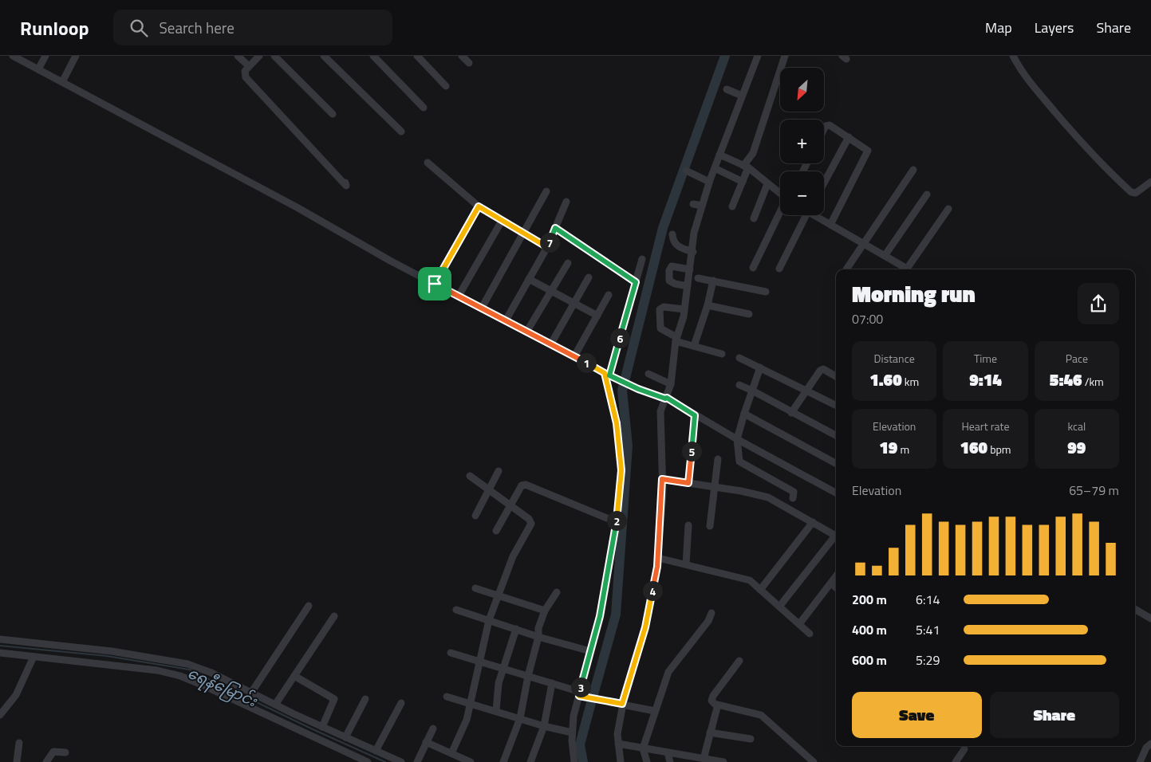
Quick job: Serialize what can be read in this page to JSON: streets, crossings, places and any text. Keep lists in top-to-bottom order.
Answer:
{
  "water": ["ရေနီမြောင်း"],
  "north": "bottom left",
  "page": {
    "header": "Runloop",
    "search": "Search here",
    "nav": ["Map", "Layers", "Share"],
    "map_buttons": ["+", "−"],
    "pins": [
      "7",
      "6",
      "1",
      "5",
      "2",
      "4",
      "3"
    ],
    "heading": ["Morning run", "07:00"],
    "stats": [
      ["Distance", "1.60 km"],
      ["Time", "9:14"],
      ["Pace", "5:46 /km"],
      ["Elevation", "19 m"],
      ["Heart rate", "160 bpm"],
      ["kcal", "99"]
    ],
    "chart": ["Elevation", "65–79 m"],
    "list": [
      {
        "name": "200 m",
        "note": "6:14"
      },
      {
        "name": "400 m",
        "note": "5:41"
      },
      {
        "name": "600 m",
        "note": "5:29"
      }
    ],
    "buttons": ["Save", "Share"]
  }
}
